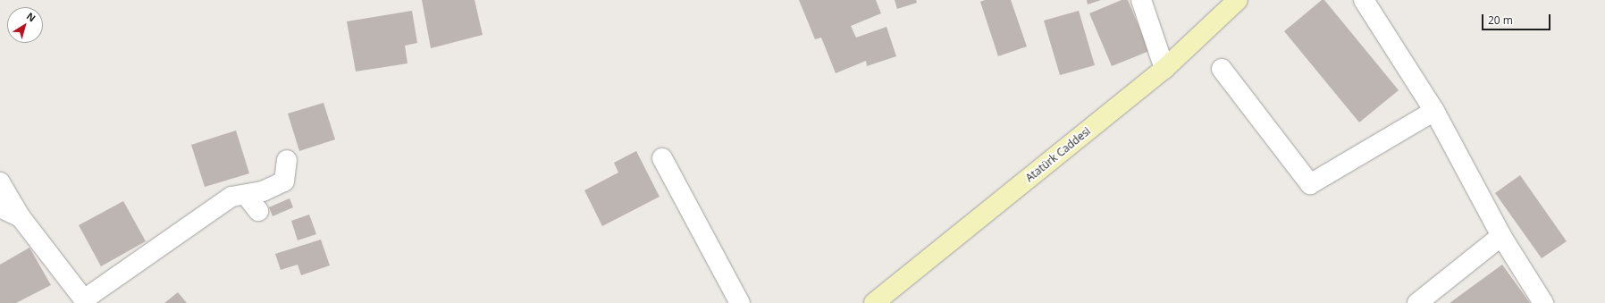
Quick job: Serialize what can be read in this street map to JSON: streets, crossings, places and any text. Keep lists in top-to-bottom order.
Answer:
{
  "streets": {
    "street": ["Atatürk Caddesi"]
  },
  "scale_bar": "20 m",
  "north": "top right"
}
